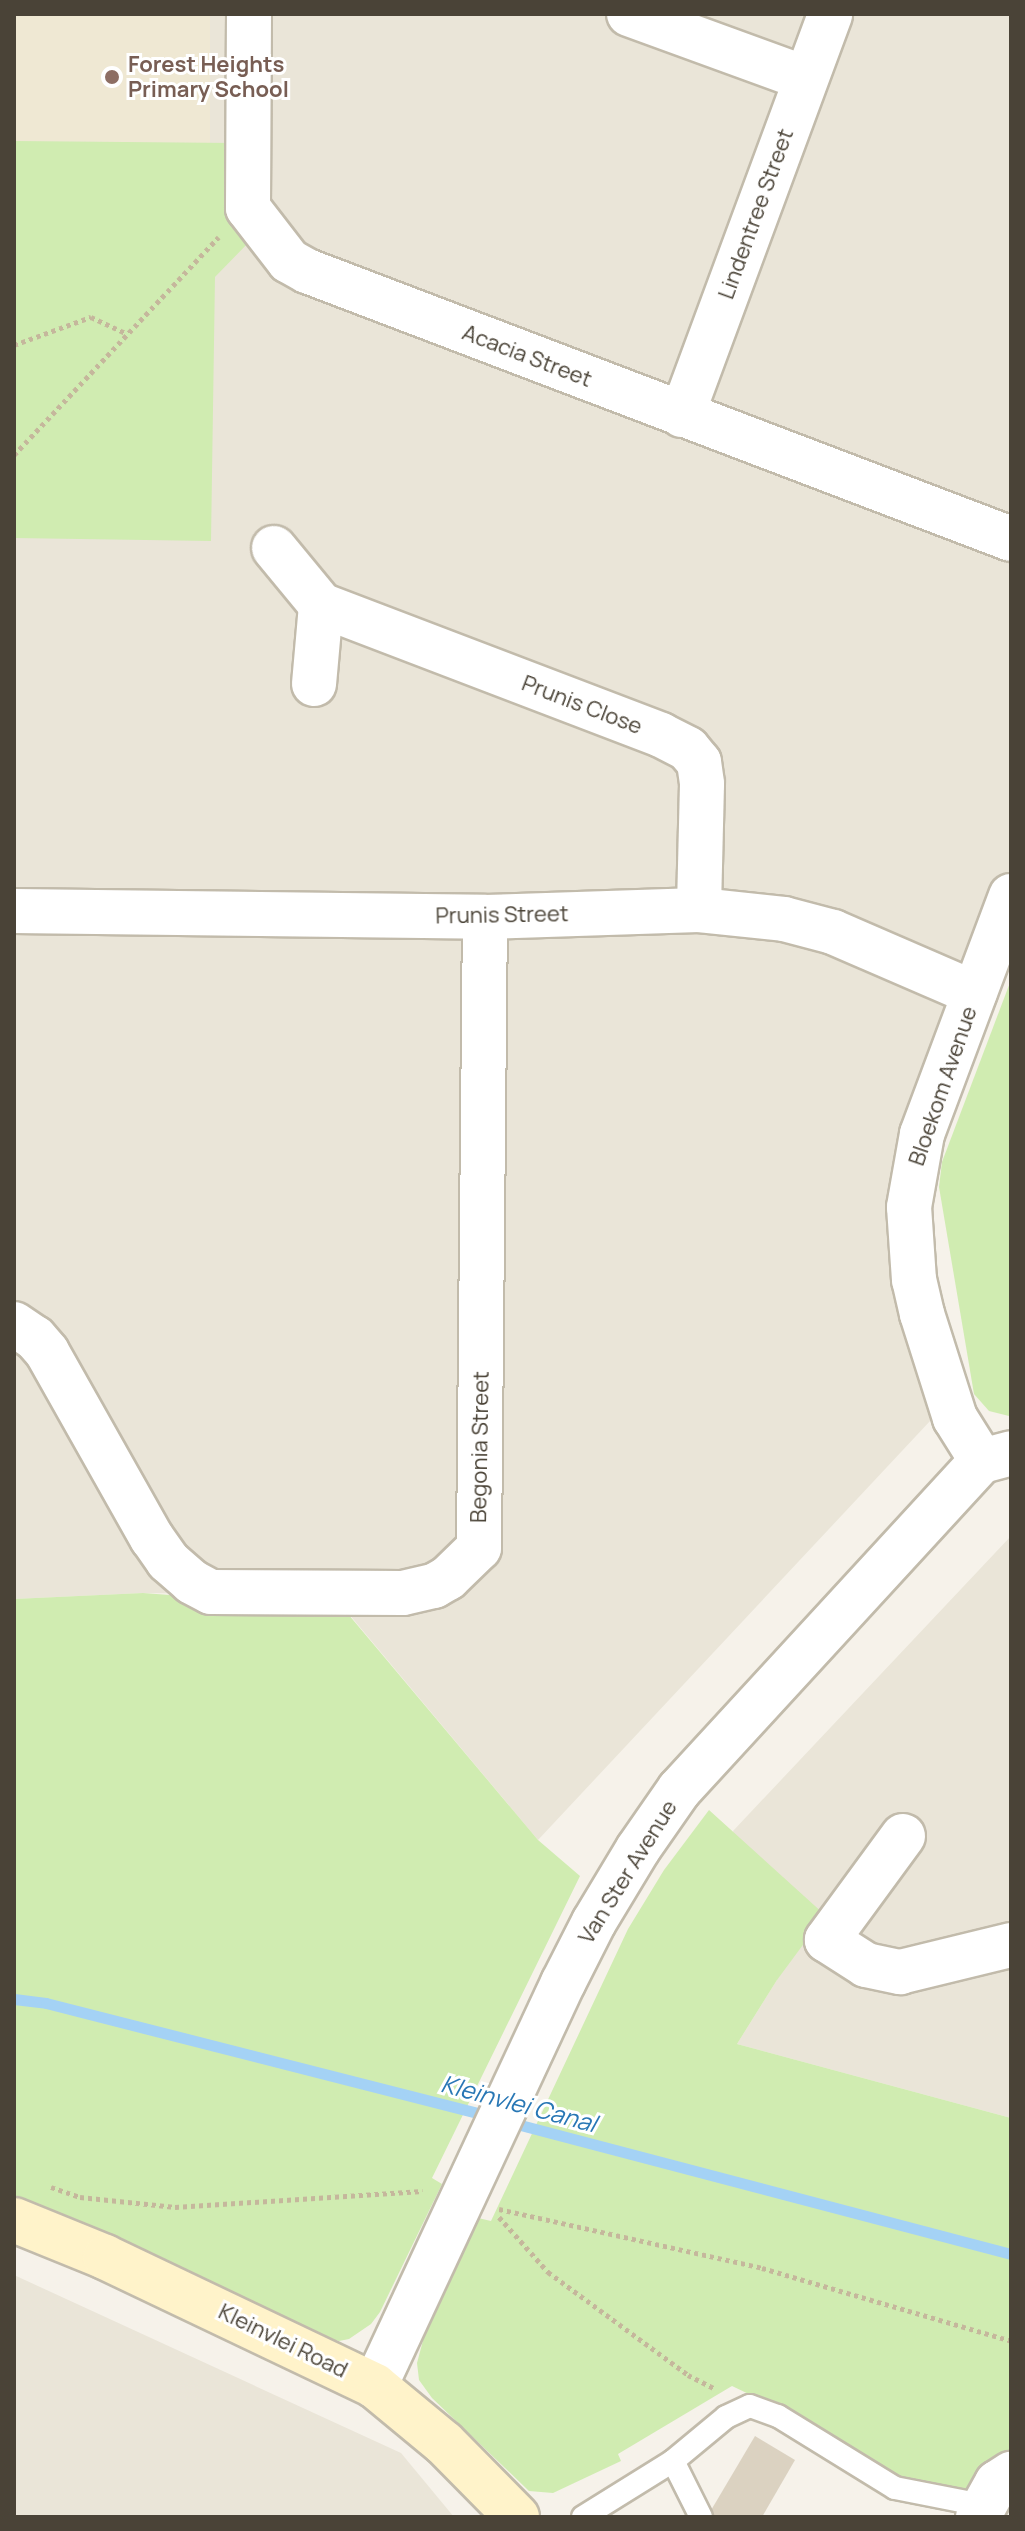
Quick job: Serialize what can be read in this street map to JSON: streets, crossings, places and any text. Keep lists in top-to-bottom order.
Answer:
{
  "streets": {
    "street": [
      "Lindentree Street",
      "Acacia Street",
      "Prunis Close",
      "Prunis Street",
      "Bloekom Avenue",
      "Begonia Street",
      "Van Ster Avenue",
      "Kleinvlei Road"
    ]
  },
  "crossings": [
    ["Lindentree Street", "Acacia Street"],
    ["Prunis Close", "Prunis Street"],
    ["Prunis Street", "Bloekom Avenue"],
    ["Prunis Street", "Begonia Street"],
    ["Bloekom Avenue", "Van Ster Avenue"],
    ["Van Ster Avenue", "Kleinvlei Road"]
  ],
  "water": ["Kleinvlei Canal"],
  "places": ["Forest Heights Primary School"]
}
